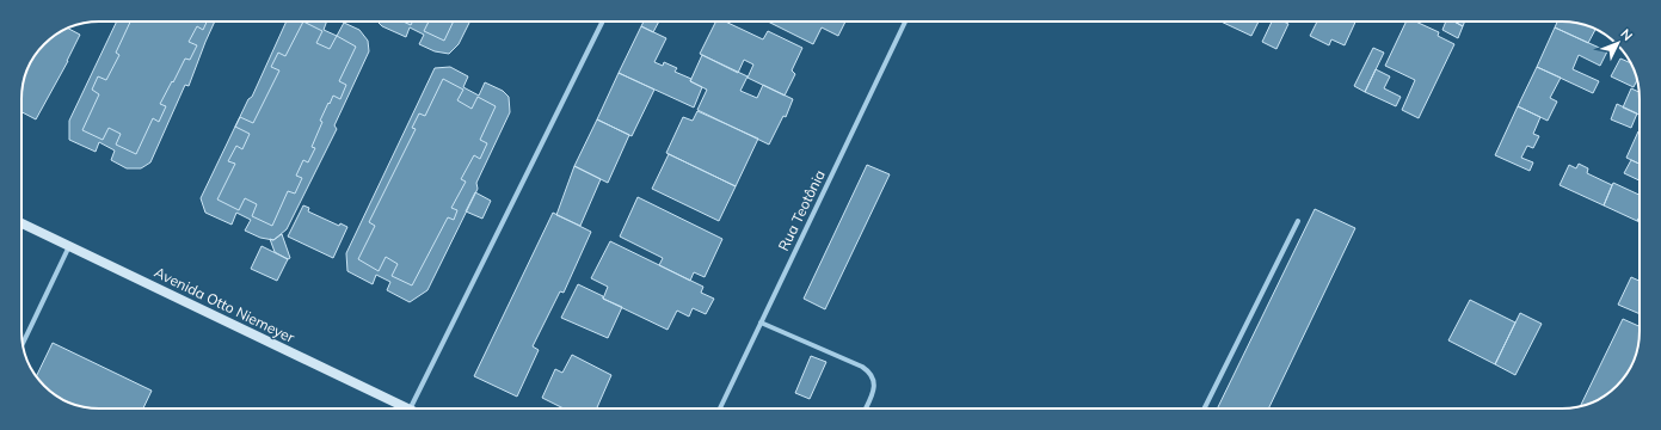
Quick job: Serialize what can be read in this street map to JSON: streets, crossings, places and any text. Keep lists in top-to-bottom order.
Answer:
{
  "streets": {
    "main road": ["Avenida Otto Niemeyer"],
    "street": ["Rua Teotônia"]
  },
  "north": "top right"
}
